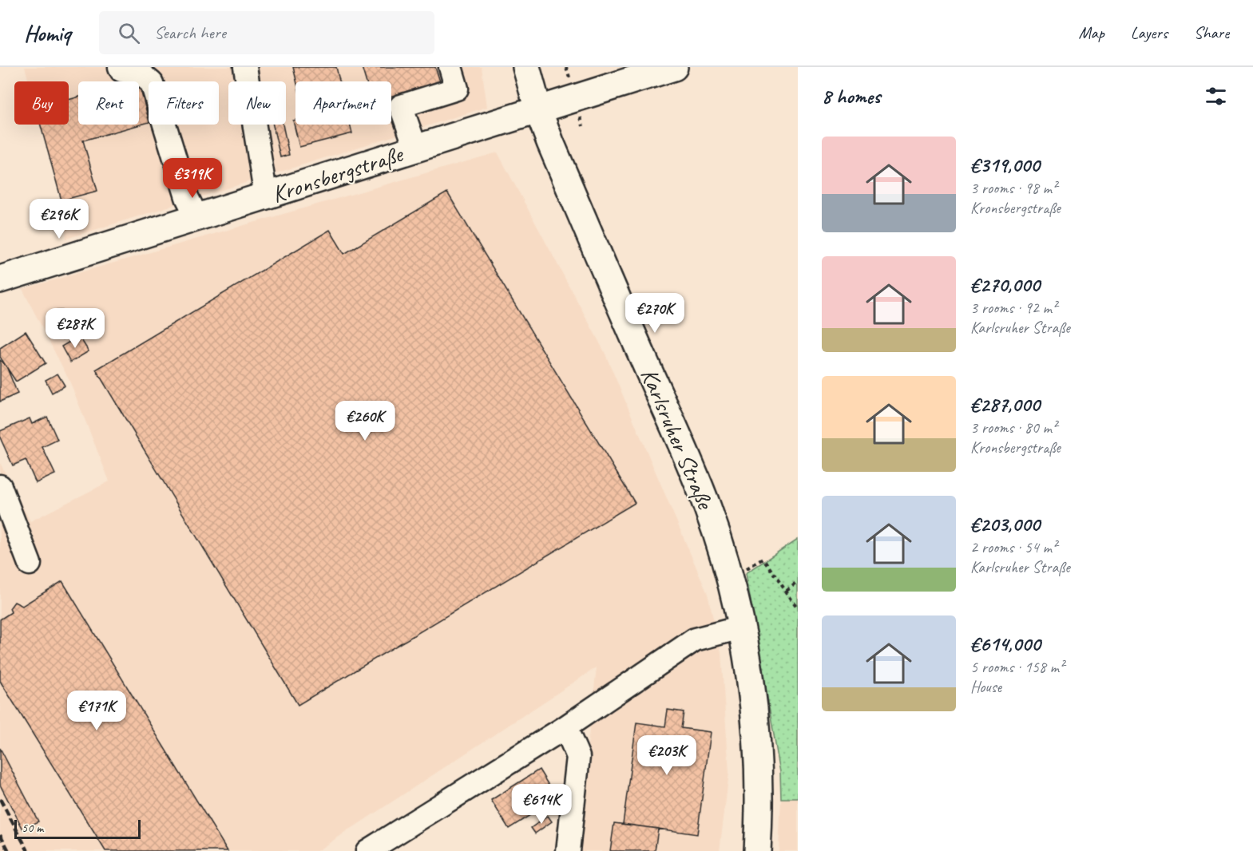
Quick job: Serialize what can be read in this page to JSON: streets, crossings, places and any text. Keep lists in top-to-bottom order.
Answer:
{
  "streets": {
    "main road": ["Kronsbergstraße", "Karlsruher Straße"]
  },
  "crossings": [
    ["Kronsbergstraße", "Karlsruher Straße"]
  ],
  "scale_bar": "50 m",
  "page": {
    "header": "Homiq",
    "search": "Search here",
    "nav": ["Map", "Layers", "Share"],
    "heading": "8 homes",
    "chip": [
      "Buy",
      "Rent",
      "Filters",
      "New",
      "Apartment"
    ],
    "list": [
      {
        "name": "€319,000",
        "note": "3 rooms · 98 m² · Kronsbergstraße"
      },
      {
        "name": "€270,000",
        "note": "3 rooms · 92 m² · Karlsruher Straße"
      },
      {
        "name": "€287,000",
        "note": "3 rooms · 80 m² · Kronsbergstraße"
      },
      {
        "name": "€203,000",
        "note": "2 rooms · 54 m² · Karlsruher Straße"
      },
      {
        "name": "€614,000",
        "note": "5 rooms · 158 m² · House"
      }
    ],
    "price": [
      "€319K",
      "€296K",
      "€270K",
      "€287K",
      "€260K",
      "€171K",
      "€203K",
      "€614K"
    ],
    "scale": "50 m"
  }
}
